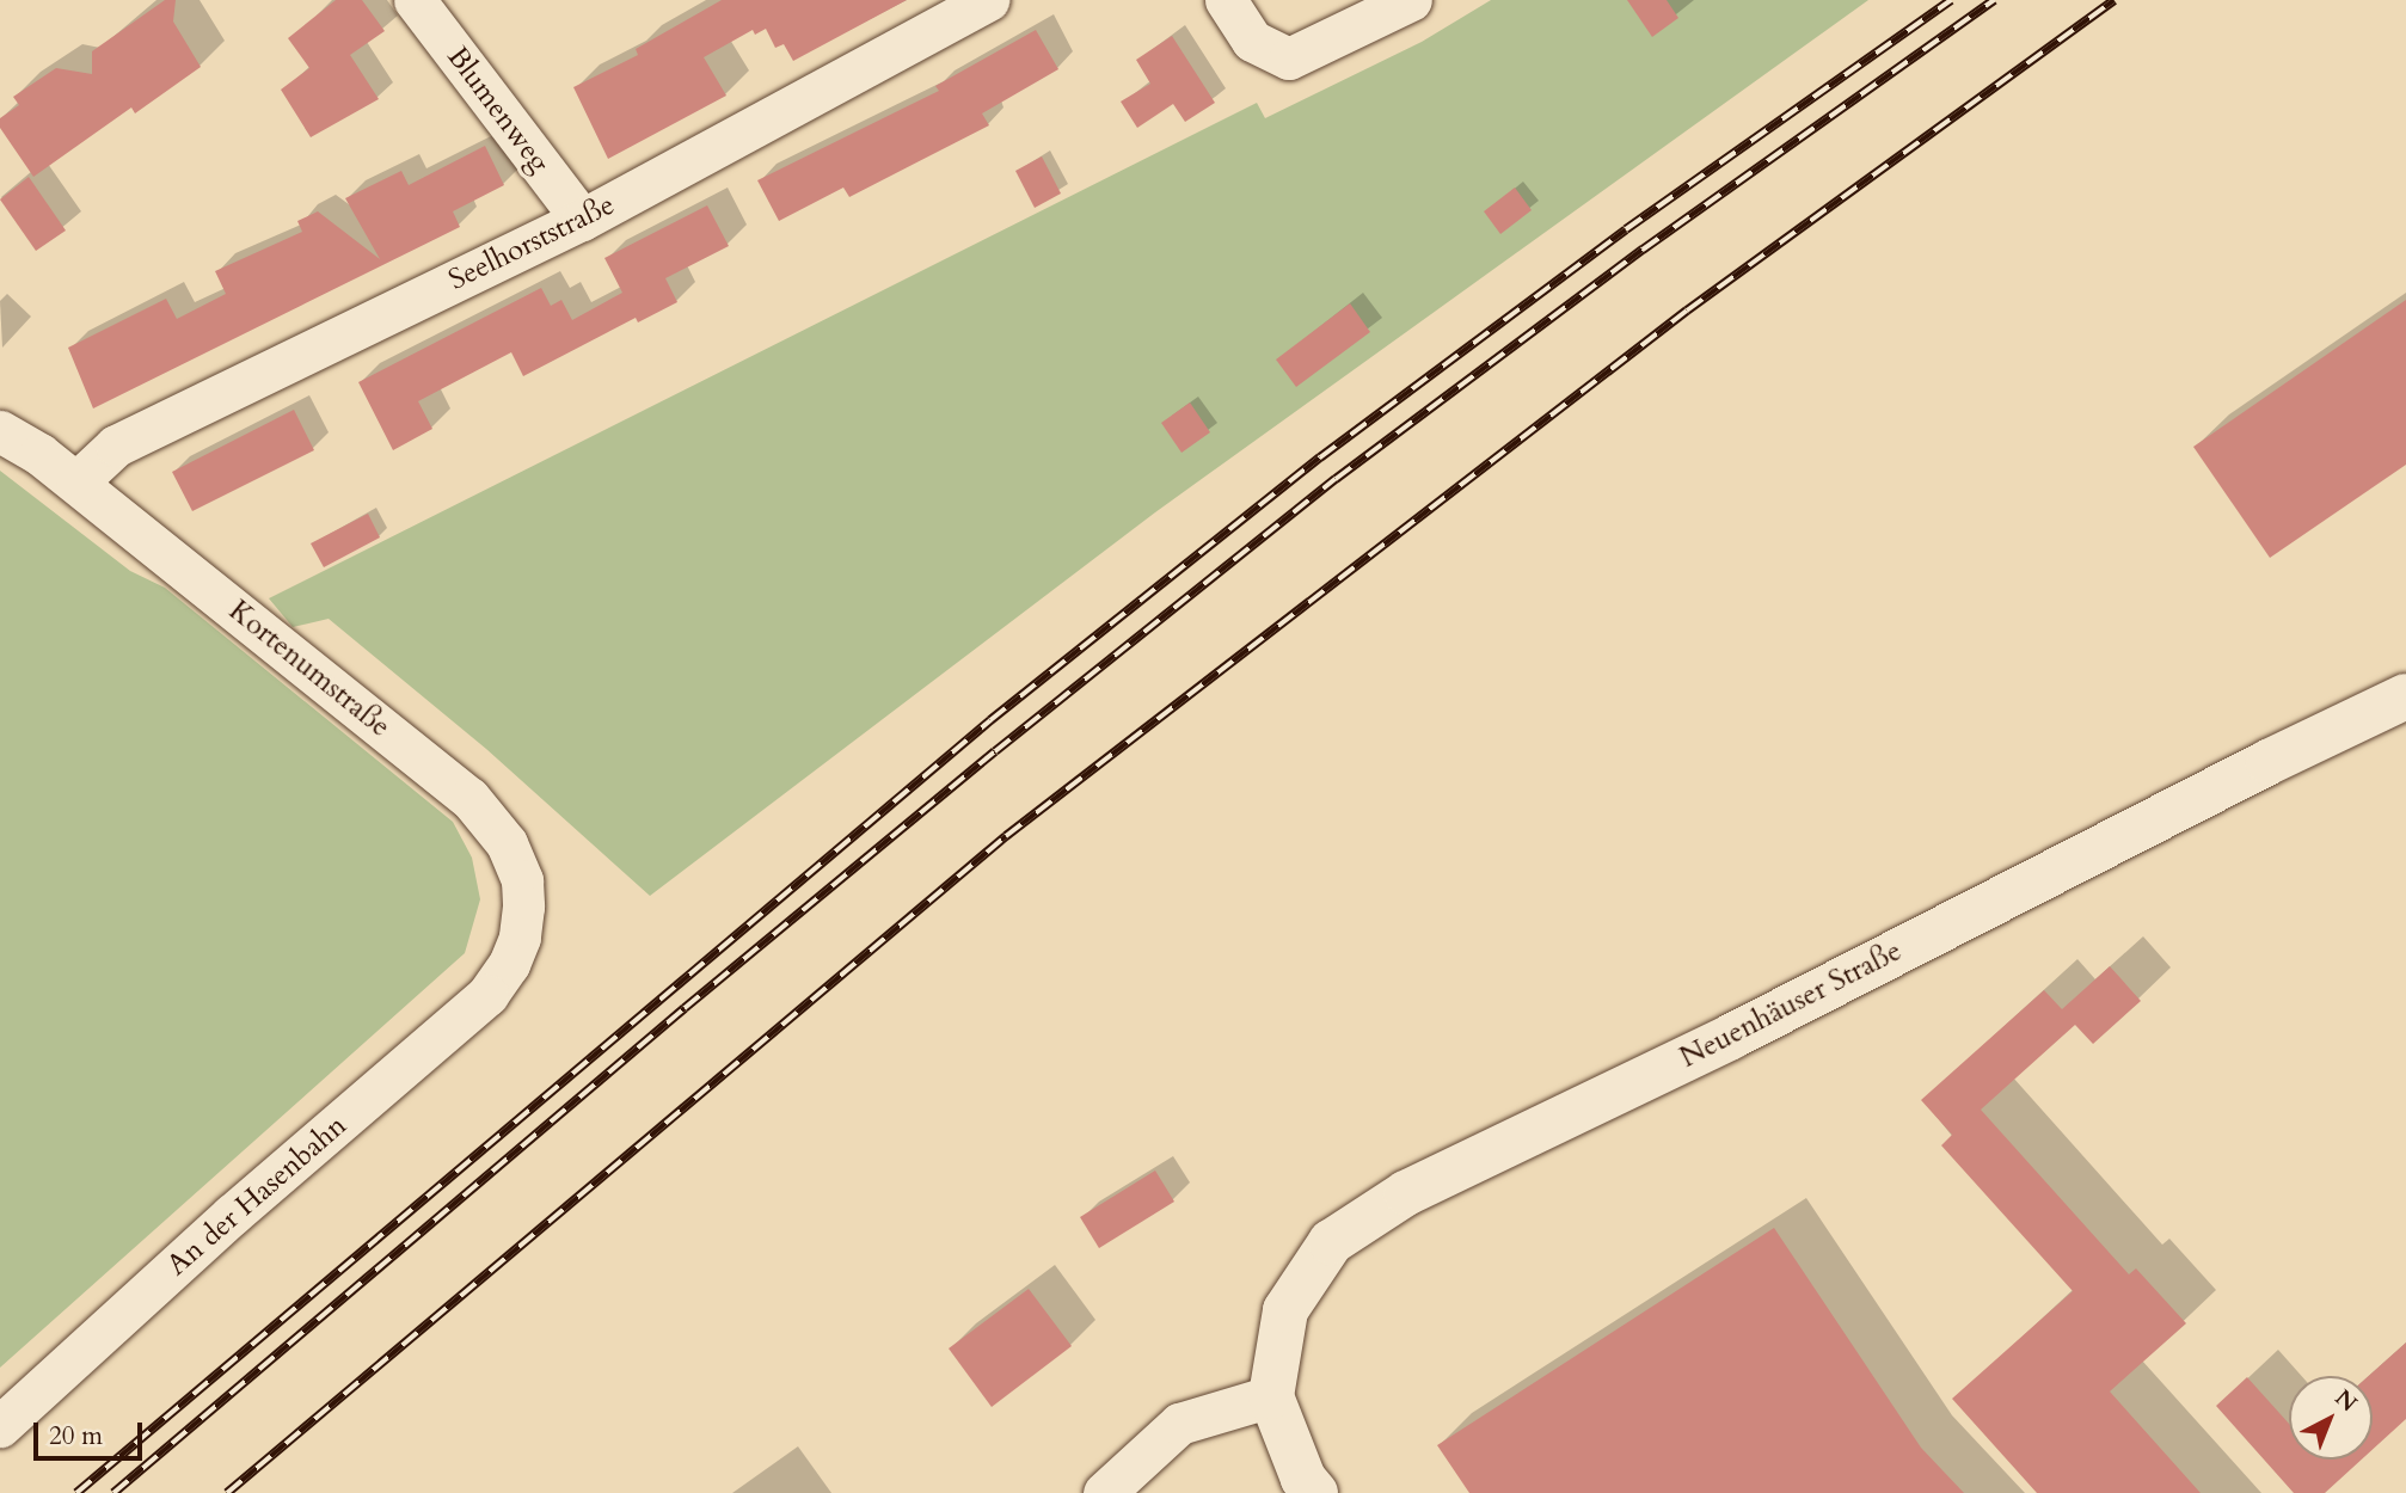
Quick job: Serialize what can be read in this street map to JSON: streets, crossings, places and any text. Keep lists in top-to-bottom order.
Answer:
{
  "streets": {
    "street": [
      "Blumenweg",
      "Seelhorststraße",
      "Kortenumstraße",
      "Neuenhäuser Straße",
      "An der Hasenbahn"
    ]
  },
  "crossings": [
    ["Blumenweg", "Seelhorststraße"],
    ["Seelhorststraße", "Kortenumstraße"],
    ["Kortenumstraße", "An der Hasenbahn"]
  ],
  "scale_bar": "20 m",
  "north": "top right"
}
